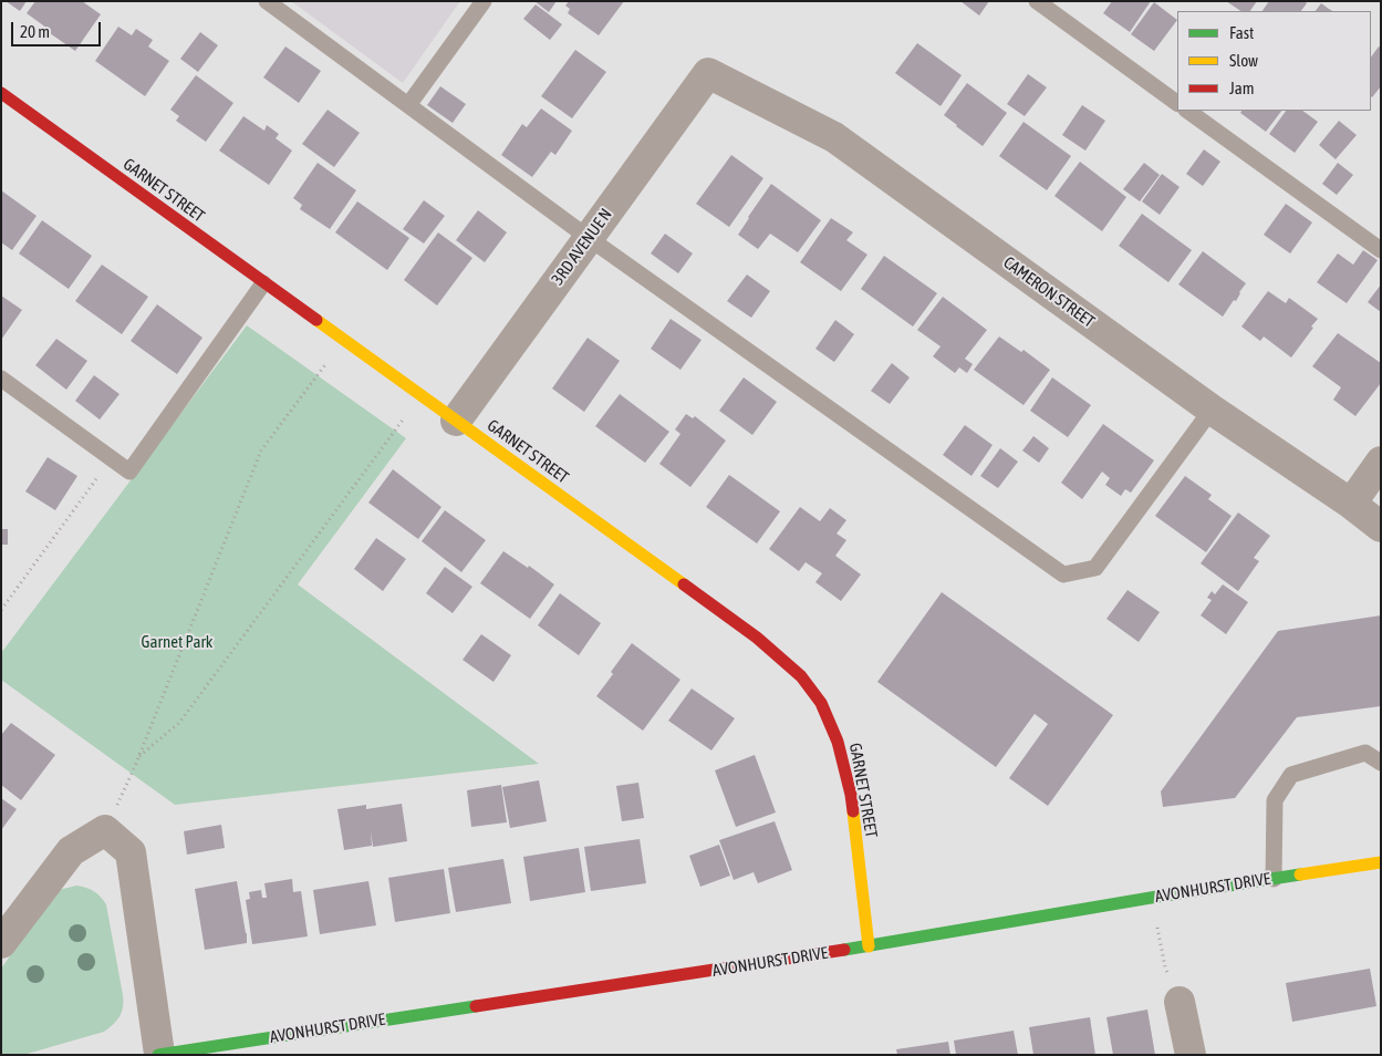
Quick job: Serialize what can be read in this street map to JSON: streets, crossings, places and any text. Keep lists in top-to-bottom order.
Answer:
{
  "streets": {
    "street": [
      "GARNET STREET",
      "3RD AVENUE N",
      "CAMERON STREET",
      "AVONHURST DRIVE"
    ]
  },
  "crossings": [
    ["GARNET STREET", "3RD AVENUE N"],
    ["GARNET STREET", "AVONHURST DRIVE"],
    ["3RD AVENUE N", "CAMERON STREET"]
  ],
  "parks": ["Garnet Park"],
  "legend": ["Fast", "Slow", "Jam"],
  "scale_bar": "20 m"
}
